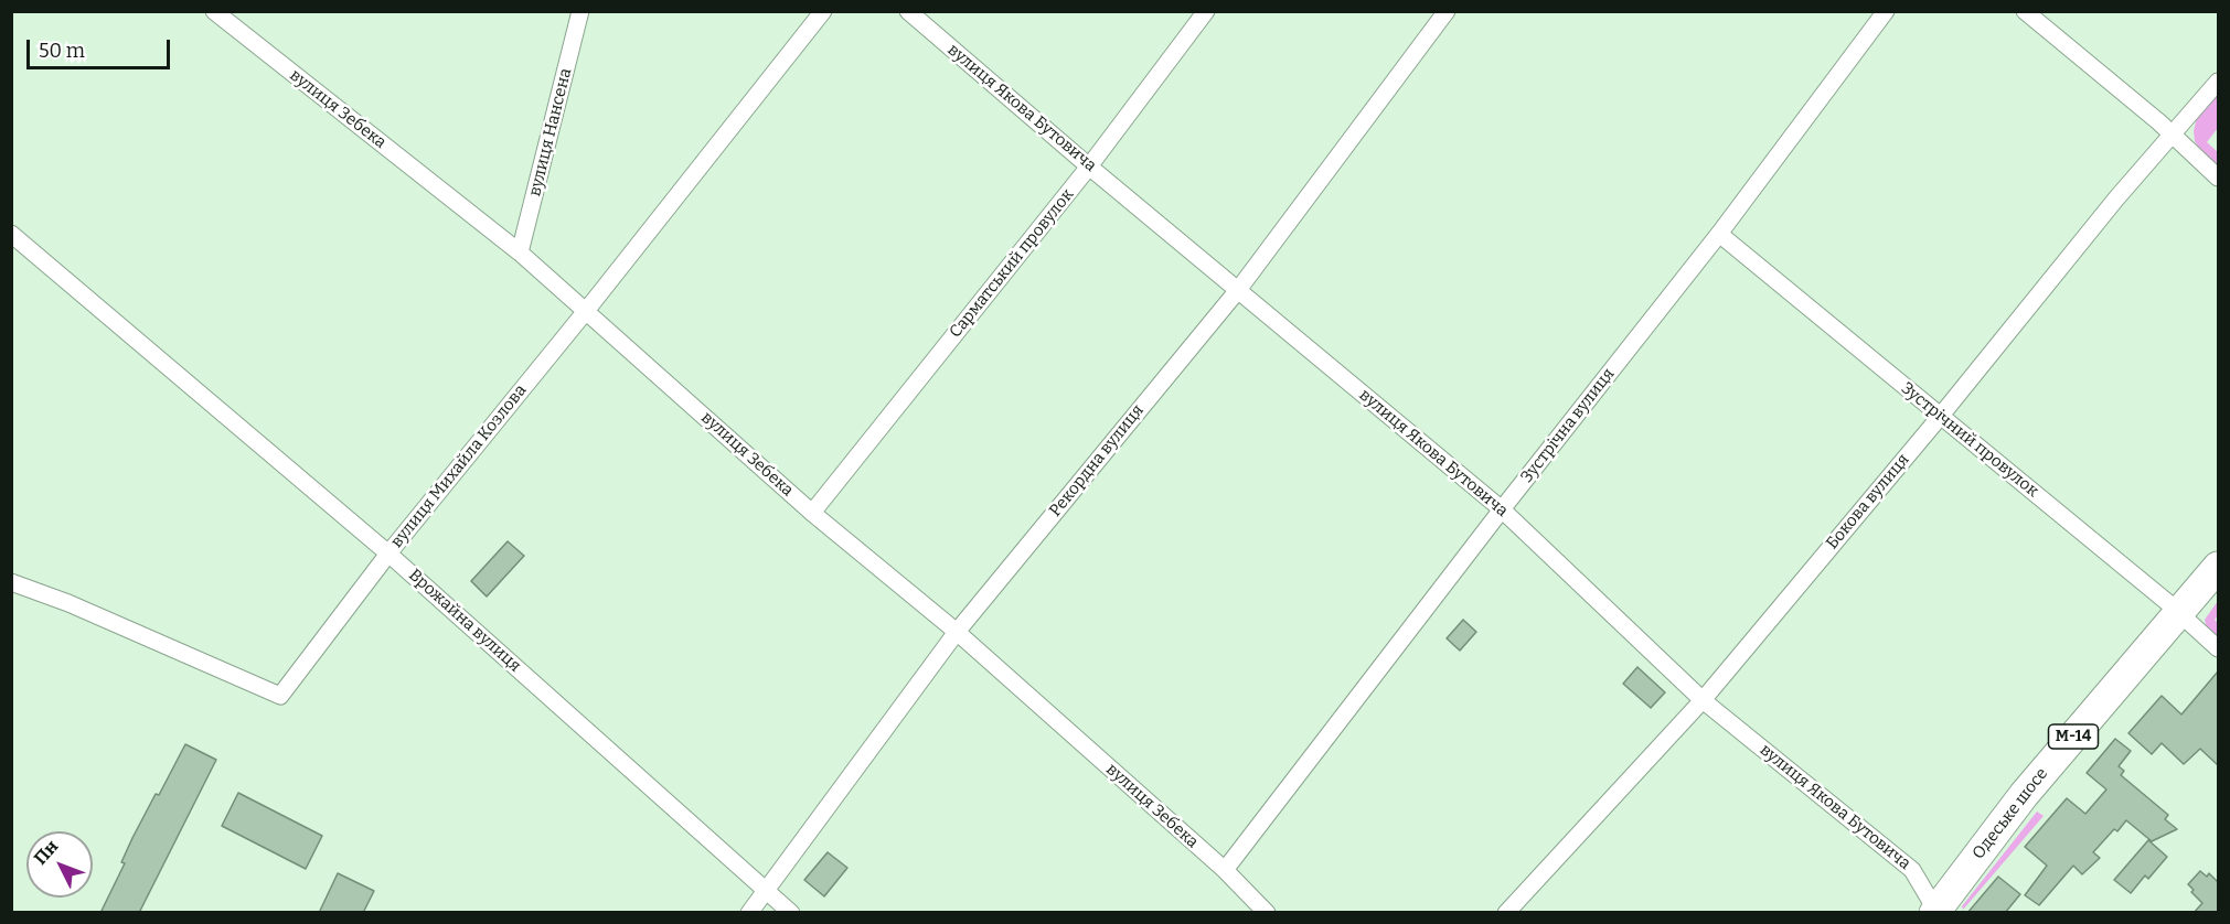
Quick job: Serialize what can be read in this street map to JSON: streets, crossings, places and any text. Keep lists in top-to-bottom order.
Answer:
{
  "streets": {
    "highway": ["М-14", "Одеське шосе"],
    "street": [
      "вулиця Якова Бутовича",
      "вулиця Зебека",
      "вулиця Нансена",
      "Сарматський провулок",
      "Зустрічна вулиця",
      "Зустрічний провулок",
      "Рекордна вулиця",
      "вулиця Михайла Козлова",
      "Бокова вулиця",
      "Врожайна вулиця"
    ]
  },
  "crossings": [
    ["вулиця Якова Бутовича", "Сарматський провулок"],
    ["вулиця Якова Бутовича", "Зустрічна вулиця"],
    ["вулиця Якова Бутовича", "Рекордна вулиця"],
    ["вулиця Якова Бутовича", "Бокова вулиця"],
    ["вулиця Якова Бутовича", "Одеське шосе"],
    ["вулиця Зебека", "вулиця Нансена"],
    ["вулиця Зебека", "Сарматський провулок"],
    ["вулиця Зебека", "Зустрічна вулиця"],
    ["вулиця Зебека", "Рекордна вулиця"],
    ["вулиця Зебека", "вулиця Михайла Козлова"],
    ["Зустрічна вулиця", "Зустрічний провулок"],
    ["Зустрічний провулок", "Бокова вулиця"],
    ["Зустрічний провулок", "Одеське шосе"],
    ["Рекордна вулиця", "Врожайна вулиця"],
    ["вулиця Михайла Козлова", "Врожайна вулиця"]
  ],
  "scale_bar": "50 m",
  "north": "top left"
}
